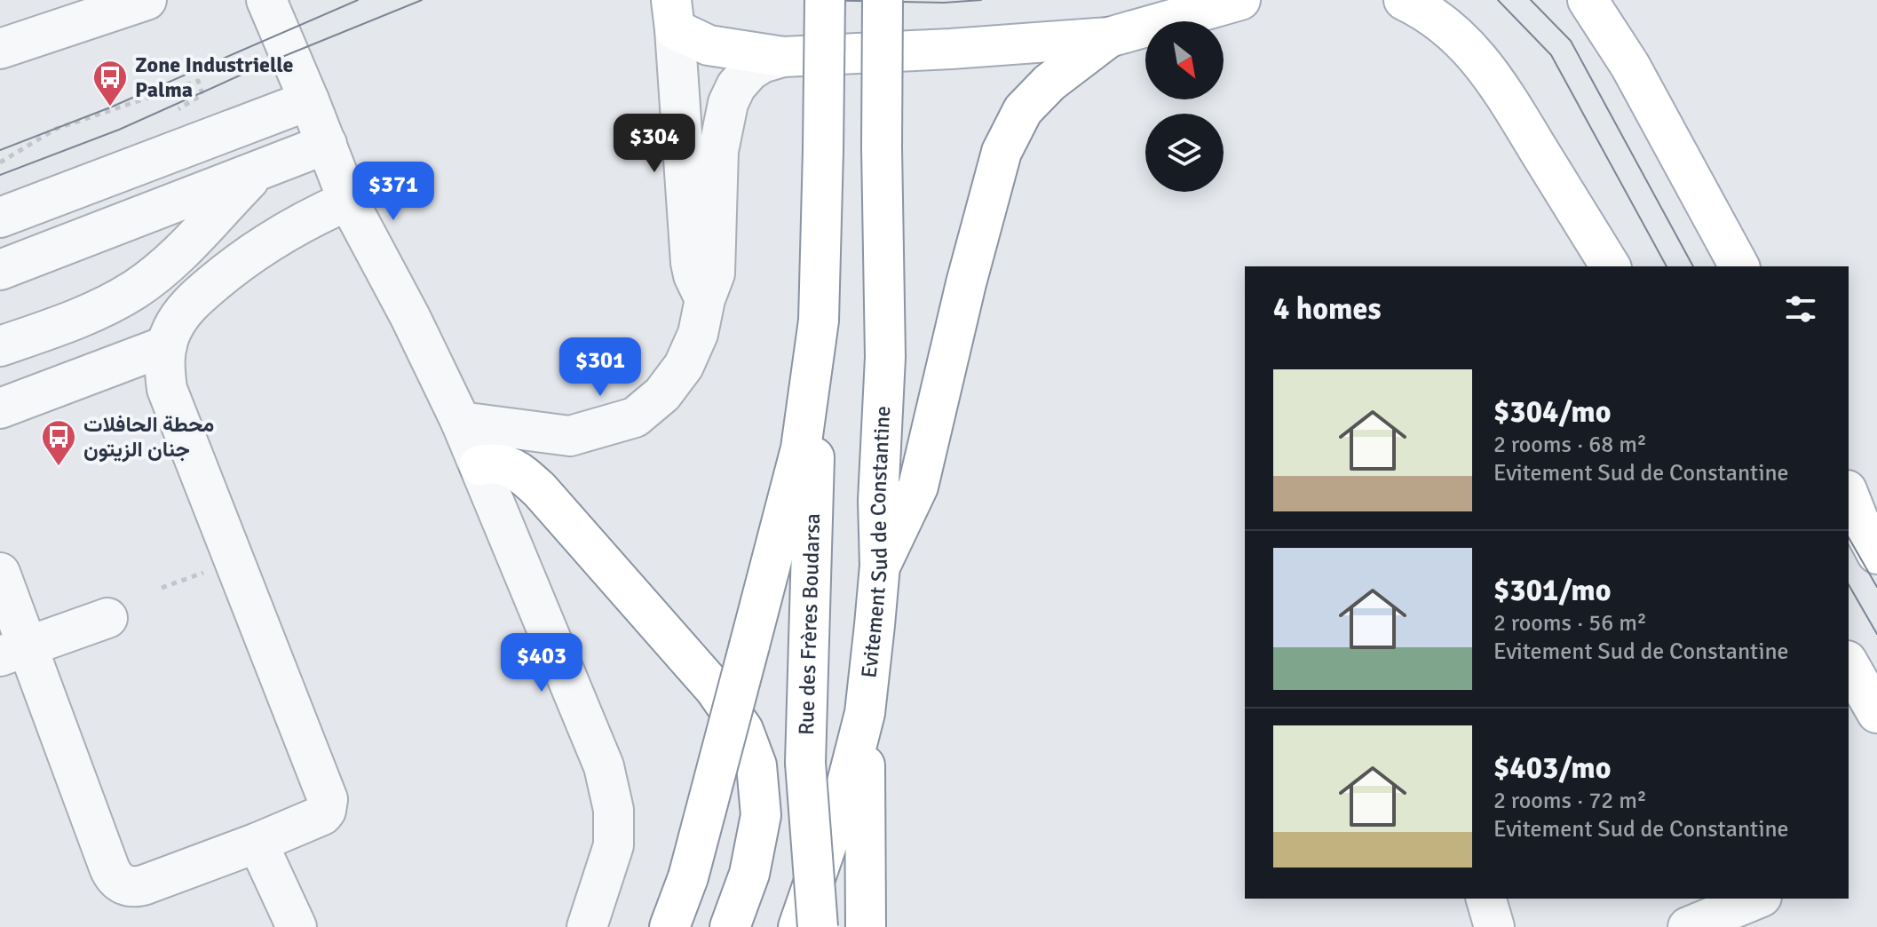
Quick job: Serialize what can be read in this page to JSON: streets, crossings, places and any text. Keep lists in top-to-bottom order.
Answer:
{
  "streets": {
    "main road": ["Evitement Sud de Constantine", "Rue des Frères Boudarsa"]
  },
  "places": {
    "bus stop": ["Zone Industrielle Palma", "محطة الحافلات جنان الزيتون"]
  },
  "north": "bottom right",
  "page": {
    "price": [
      "$304",
      "$371",
      "$301",
      "$403"
    ],
    "heading": "4 homes",
    "list": [
      {
        "name": "$304/mo",
        "note": "2 rooms · 68 m² · Evitement Sud de Constantine"
      },
      {
        "name": "$301/mo",
        "note": "2 rooms · 56 m² · Evitement Sud de Constantine"
      },
      {
        "name": "$403/mo",
        "note": "2 rooms · 72 m² · Evitement Sud de Constantine"
      }
    ]
  }
}
